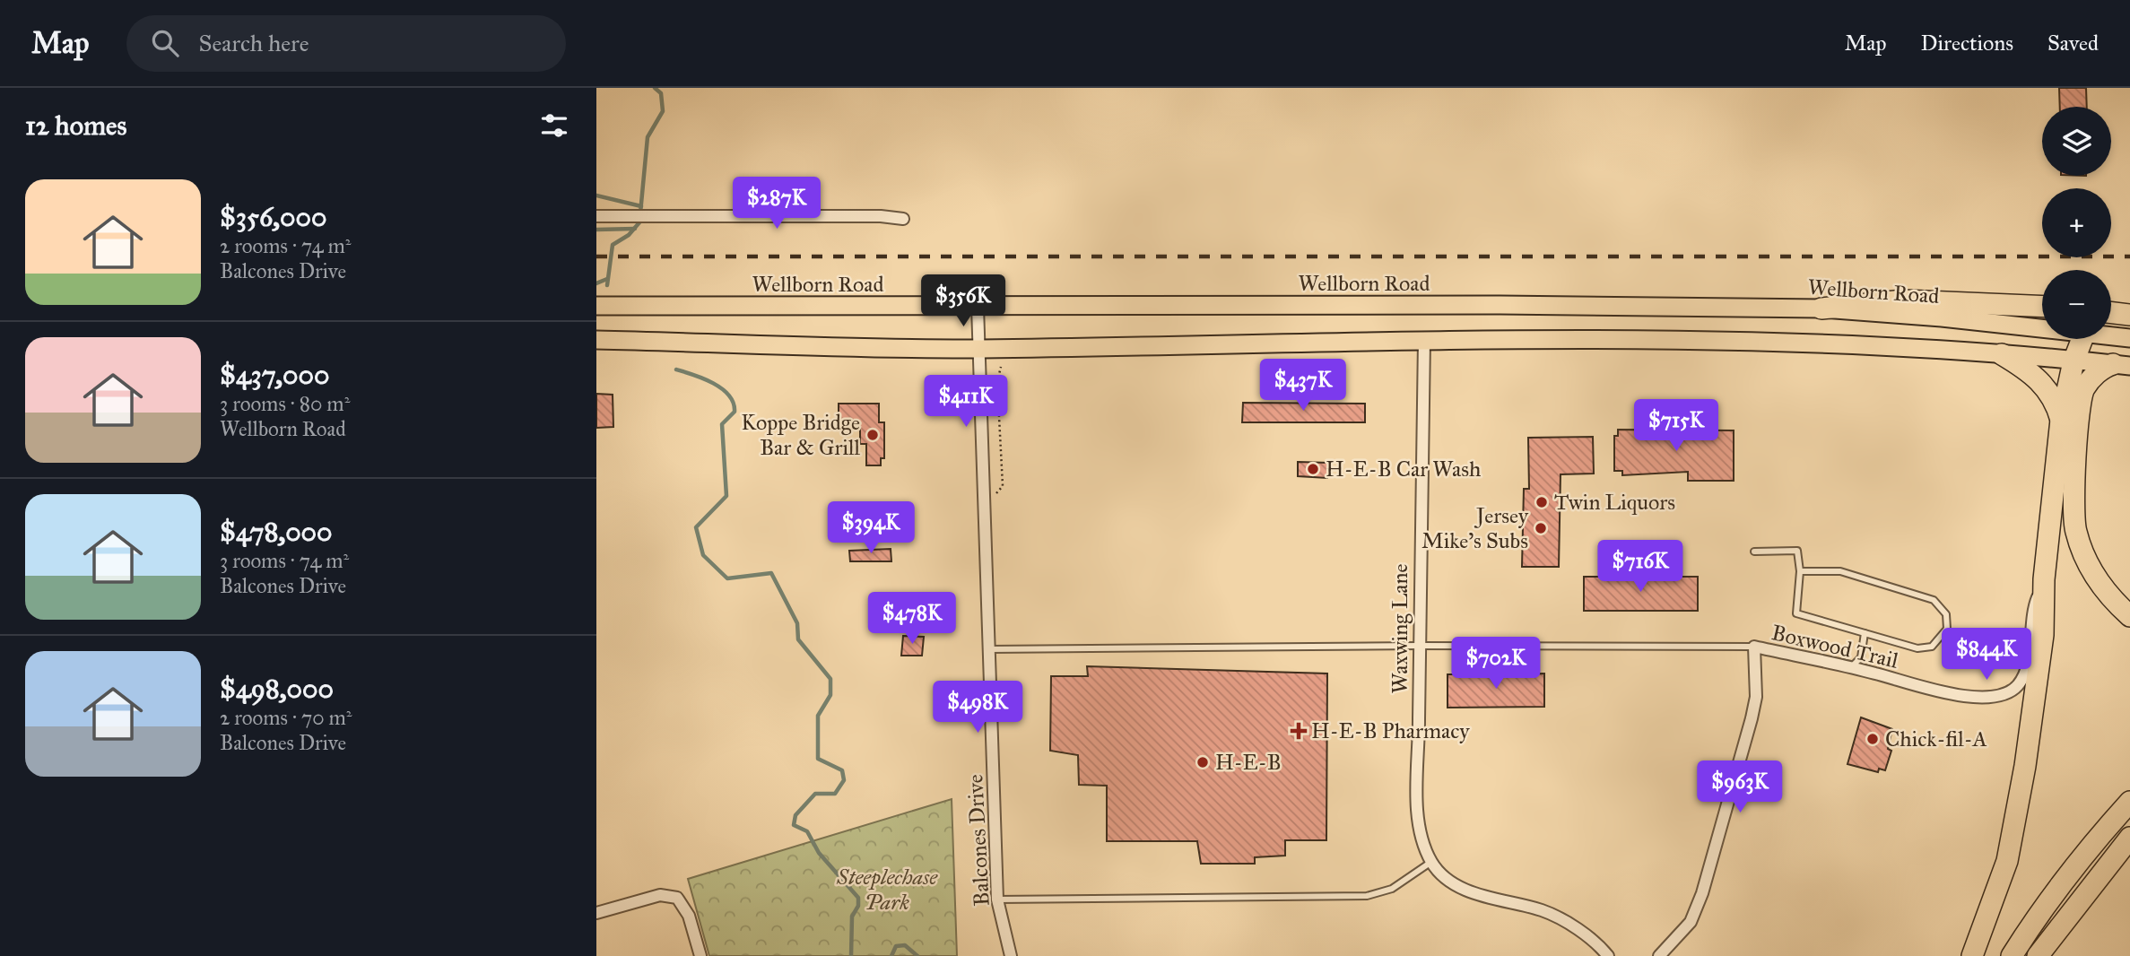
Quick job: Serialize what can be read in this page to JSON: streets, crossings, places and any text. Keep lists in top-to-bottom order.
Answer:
{
  "streets": {
    "main road": ["Wellborn Road"],
    "street": ["Waxwing Lane", "Boxwood Trail", "Balcones Drive"]
  },
  "crossings": [
    ["Wellborn Road", "Balcones Drive"]
  ],
  "parks": ["Steeplechase Park"],
  "places": {
    "other": [
      "Koppe Bridge Bar & Grill",
      "H-E-B Car Wash",
      "Twin Liquors",
      "Jersey Mike's Subs",
      "Chick-fil-A",
      "H-E-B"
    ],
    "health": ["H-E-B Pharmacy"]
  },
  "page": {
    "header": "Map",
    "search": "Search here",
    "nav": ["Map", "Directions", "Saved"],
    "heading": "12 homes",
    "map_buttons": ["+", "−"],
    "list": [
      {
        "name": "$356,000",
        "note": "2 rooms · 74 m² · Balcones Drive"
      },
      {
        "name": "$437,000",
        "note": "3 rooms · 80 m² · Wellborn Road"
      },
      {
        "name": "$478,000",
        "note": "3 rooms · 74 m² · Balcones Drive"
      },
      {
        "name": "$498,000",
        "note": "2 rooms · 70 m² · Balcones Drive"
      }
    ],
    "price": [
      "$287K",
      "$356K",
      "$437K",
      "$411K",
      "$715K",
      "$394K",
      "$716K",
      "$478K",
      "$844K",
      "$702K",
      "$498K",
      "$963K"
    ]
  }
}
